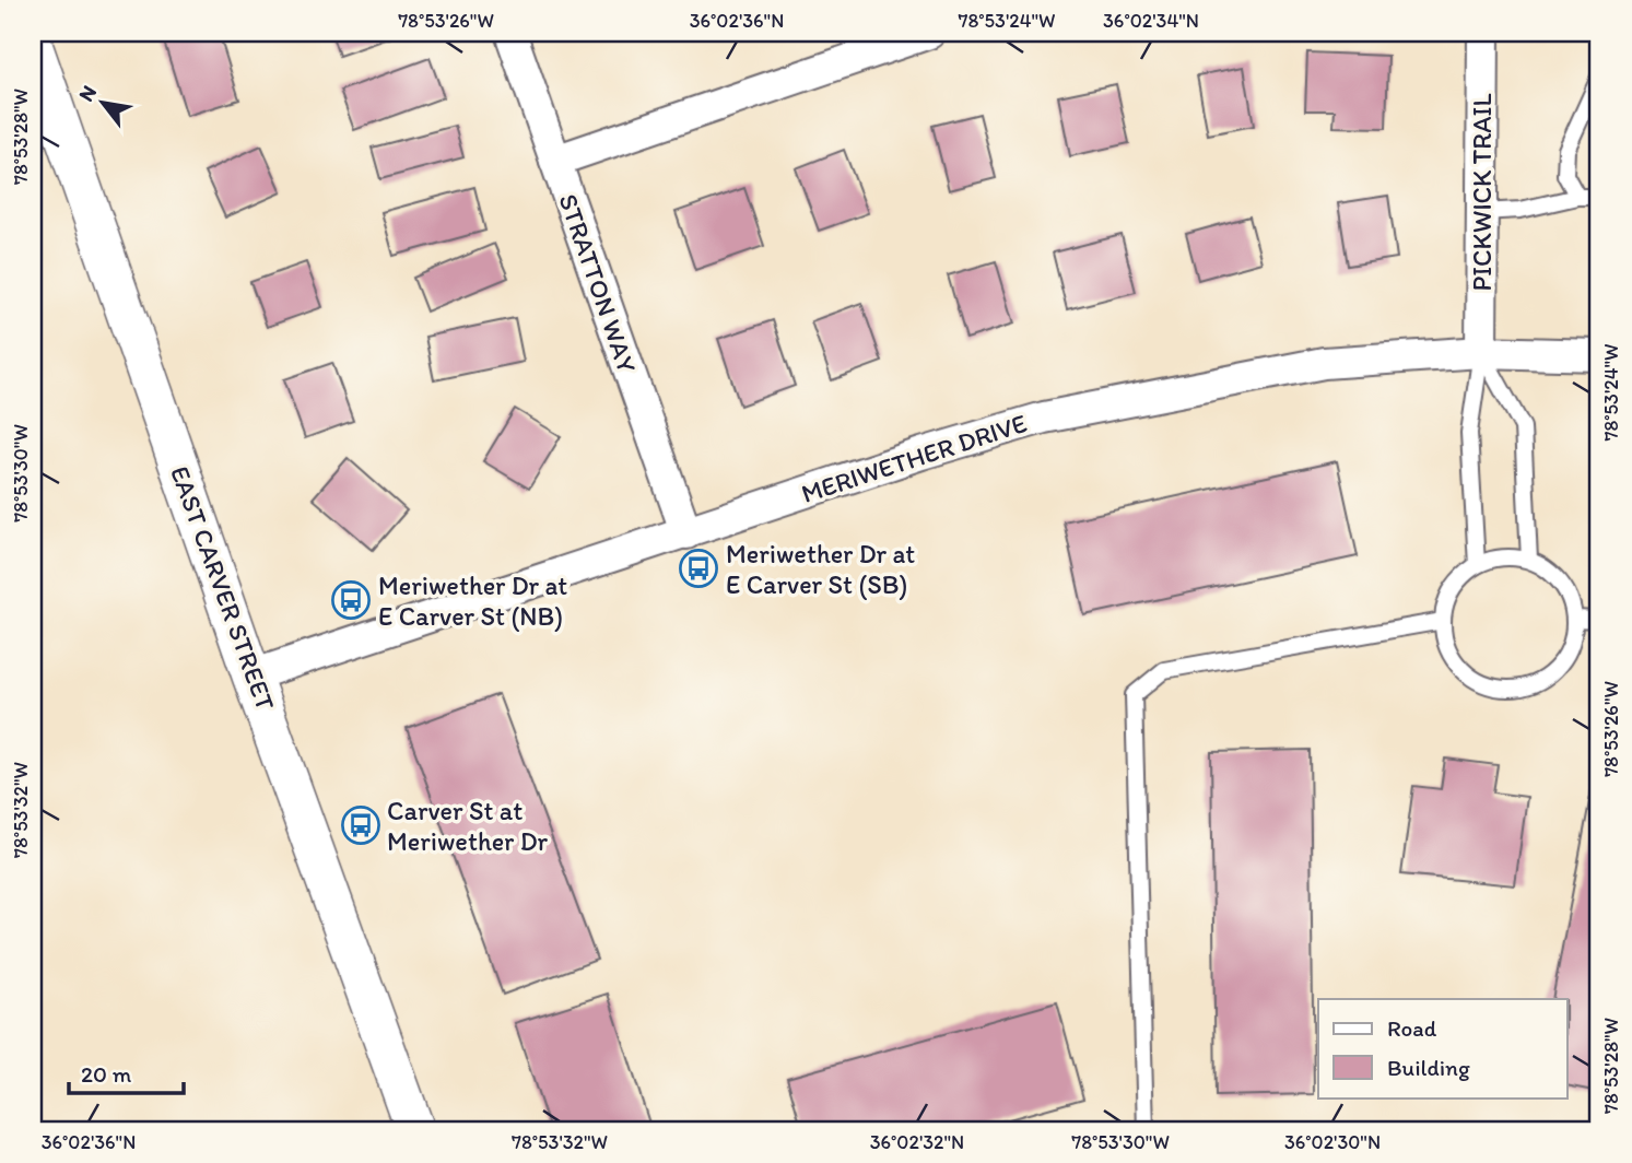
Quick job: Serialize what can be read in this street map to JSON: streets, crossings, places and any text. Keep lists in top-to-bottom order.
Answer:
{
  "streets": {
    "street": [
      "PICKWICK TRAIL",
      "STRATTON WAY",
      "MERIWETHER DRIVE",
      "EAST CARVER STREET"
    ]
  },
  "crossings": [
    ["PICKWICK TRAIL", "MERIWETHER DRIVE"],
    ["STRATTON WAY", "MERIWETHER DRIVE"],
    ["MERIWETHER DRIVE", "EAST CARVER STREET"]
  ],
  "places": {
    "bus stop": ["Meriwether Dr at E Carver St (SB)", "Meriwether Dr at E Carver St (NB)", "Carver St at Meriwether Dr"]
  },
  "legend": ["Road", "Building"],
  "scale_bar": "20 m",
  "north": "top left",
  "coordinates": [
    "78°53'26\"W",
    "36°02'36\"N",
    "78°53'24\"W",
    "36°02'34\"N",
    "78°53'28\"W",
    "78°53'30\"W",
    "78°53'32\"W",
    "36°02'32\"N",
    "36°02'30\"N"
  ]
}
